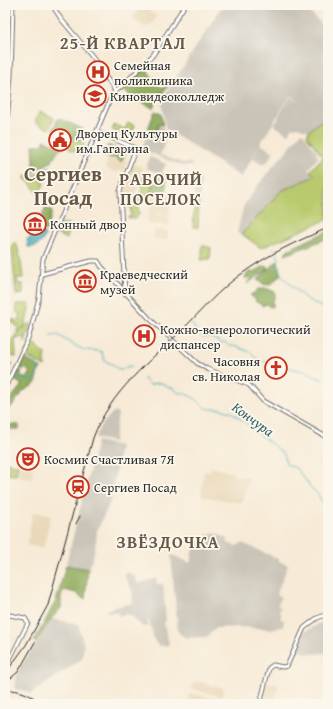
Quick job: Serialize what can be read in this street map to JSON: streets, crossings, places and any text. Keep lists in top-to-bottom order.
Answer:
{
  "districts": [
    "25-Й КВАРТАЛ",
    "Сергиев Посад",
    "РАБОЧИЙ ПОСЕЛОК",
    "ЗВЁЗДОЧКА"
  ],
  "water": ["Кончура"],
  "places": {
    "hospital": ["Семейная поликлиника", "Кожно-венерологический диспансер"],
    "school or university": ["Киновидеоколледж"],
    "public building": ["Дворец Культуры им.Гагарина"],
    "museum": ["Конный двор", "Краеведческий музей"],
    "church": ["Часовня св. Николая"],
    "theatre": ["Космик Счастливая 7Я"],
    "station": ["Сергиев Посад"]
  }
}
